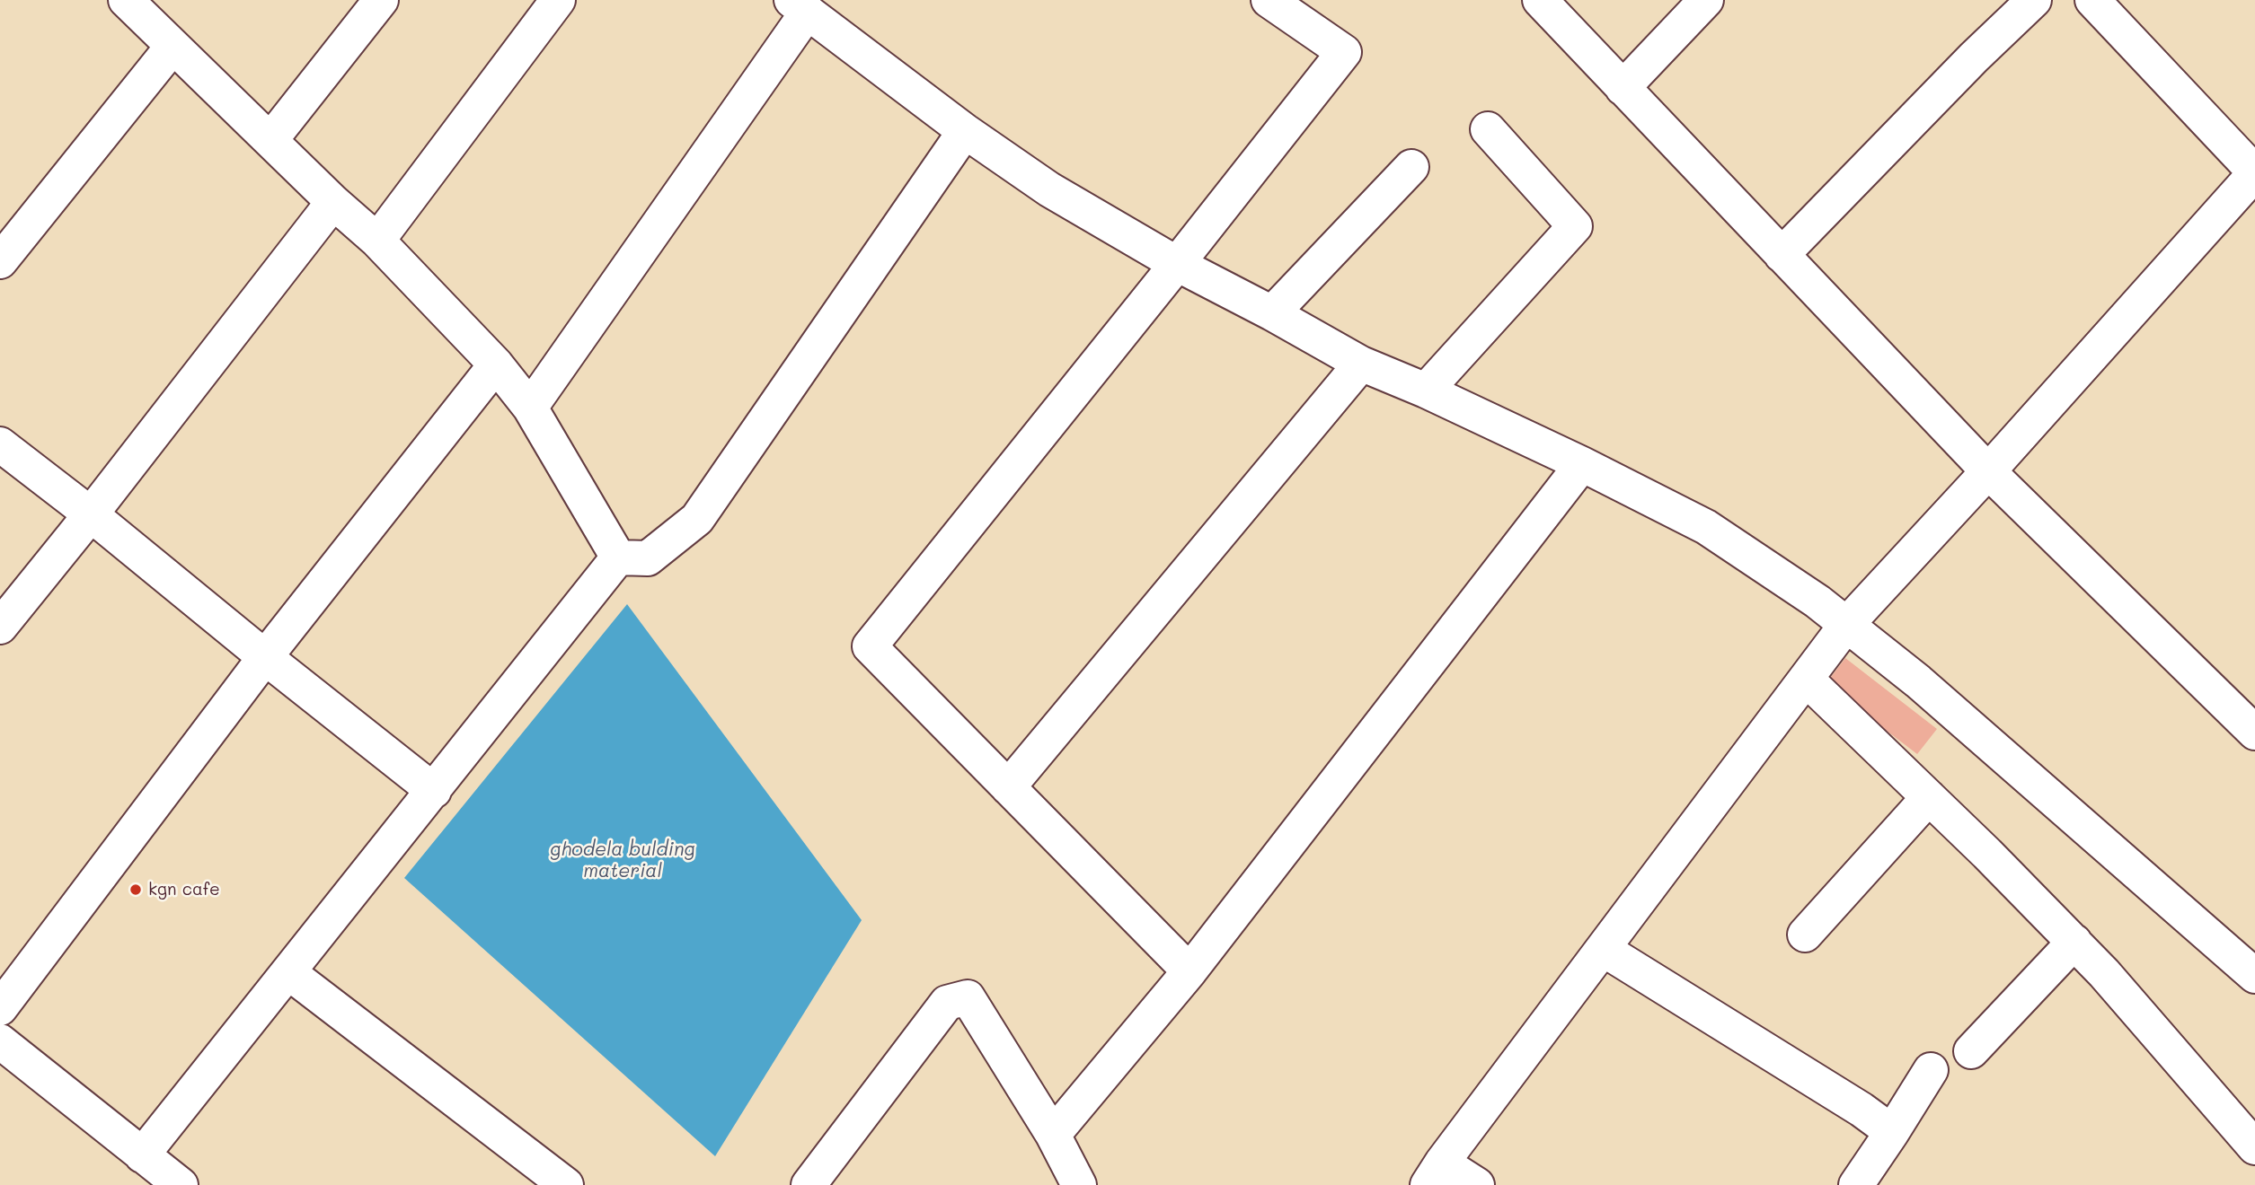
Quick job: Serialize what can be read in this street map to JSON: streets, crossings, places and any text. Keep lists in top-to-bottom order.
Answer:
{
  "water": ["ghodela bulding material"],
  "places": ["kgn cafe"]
}
